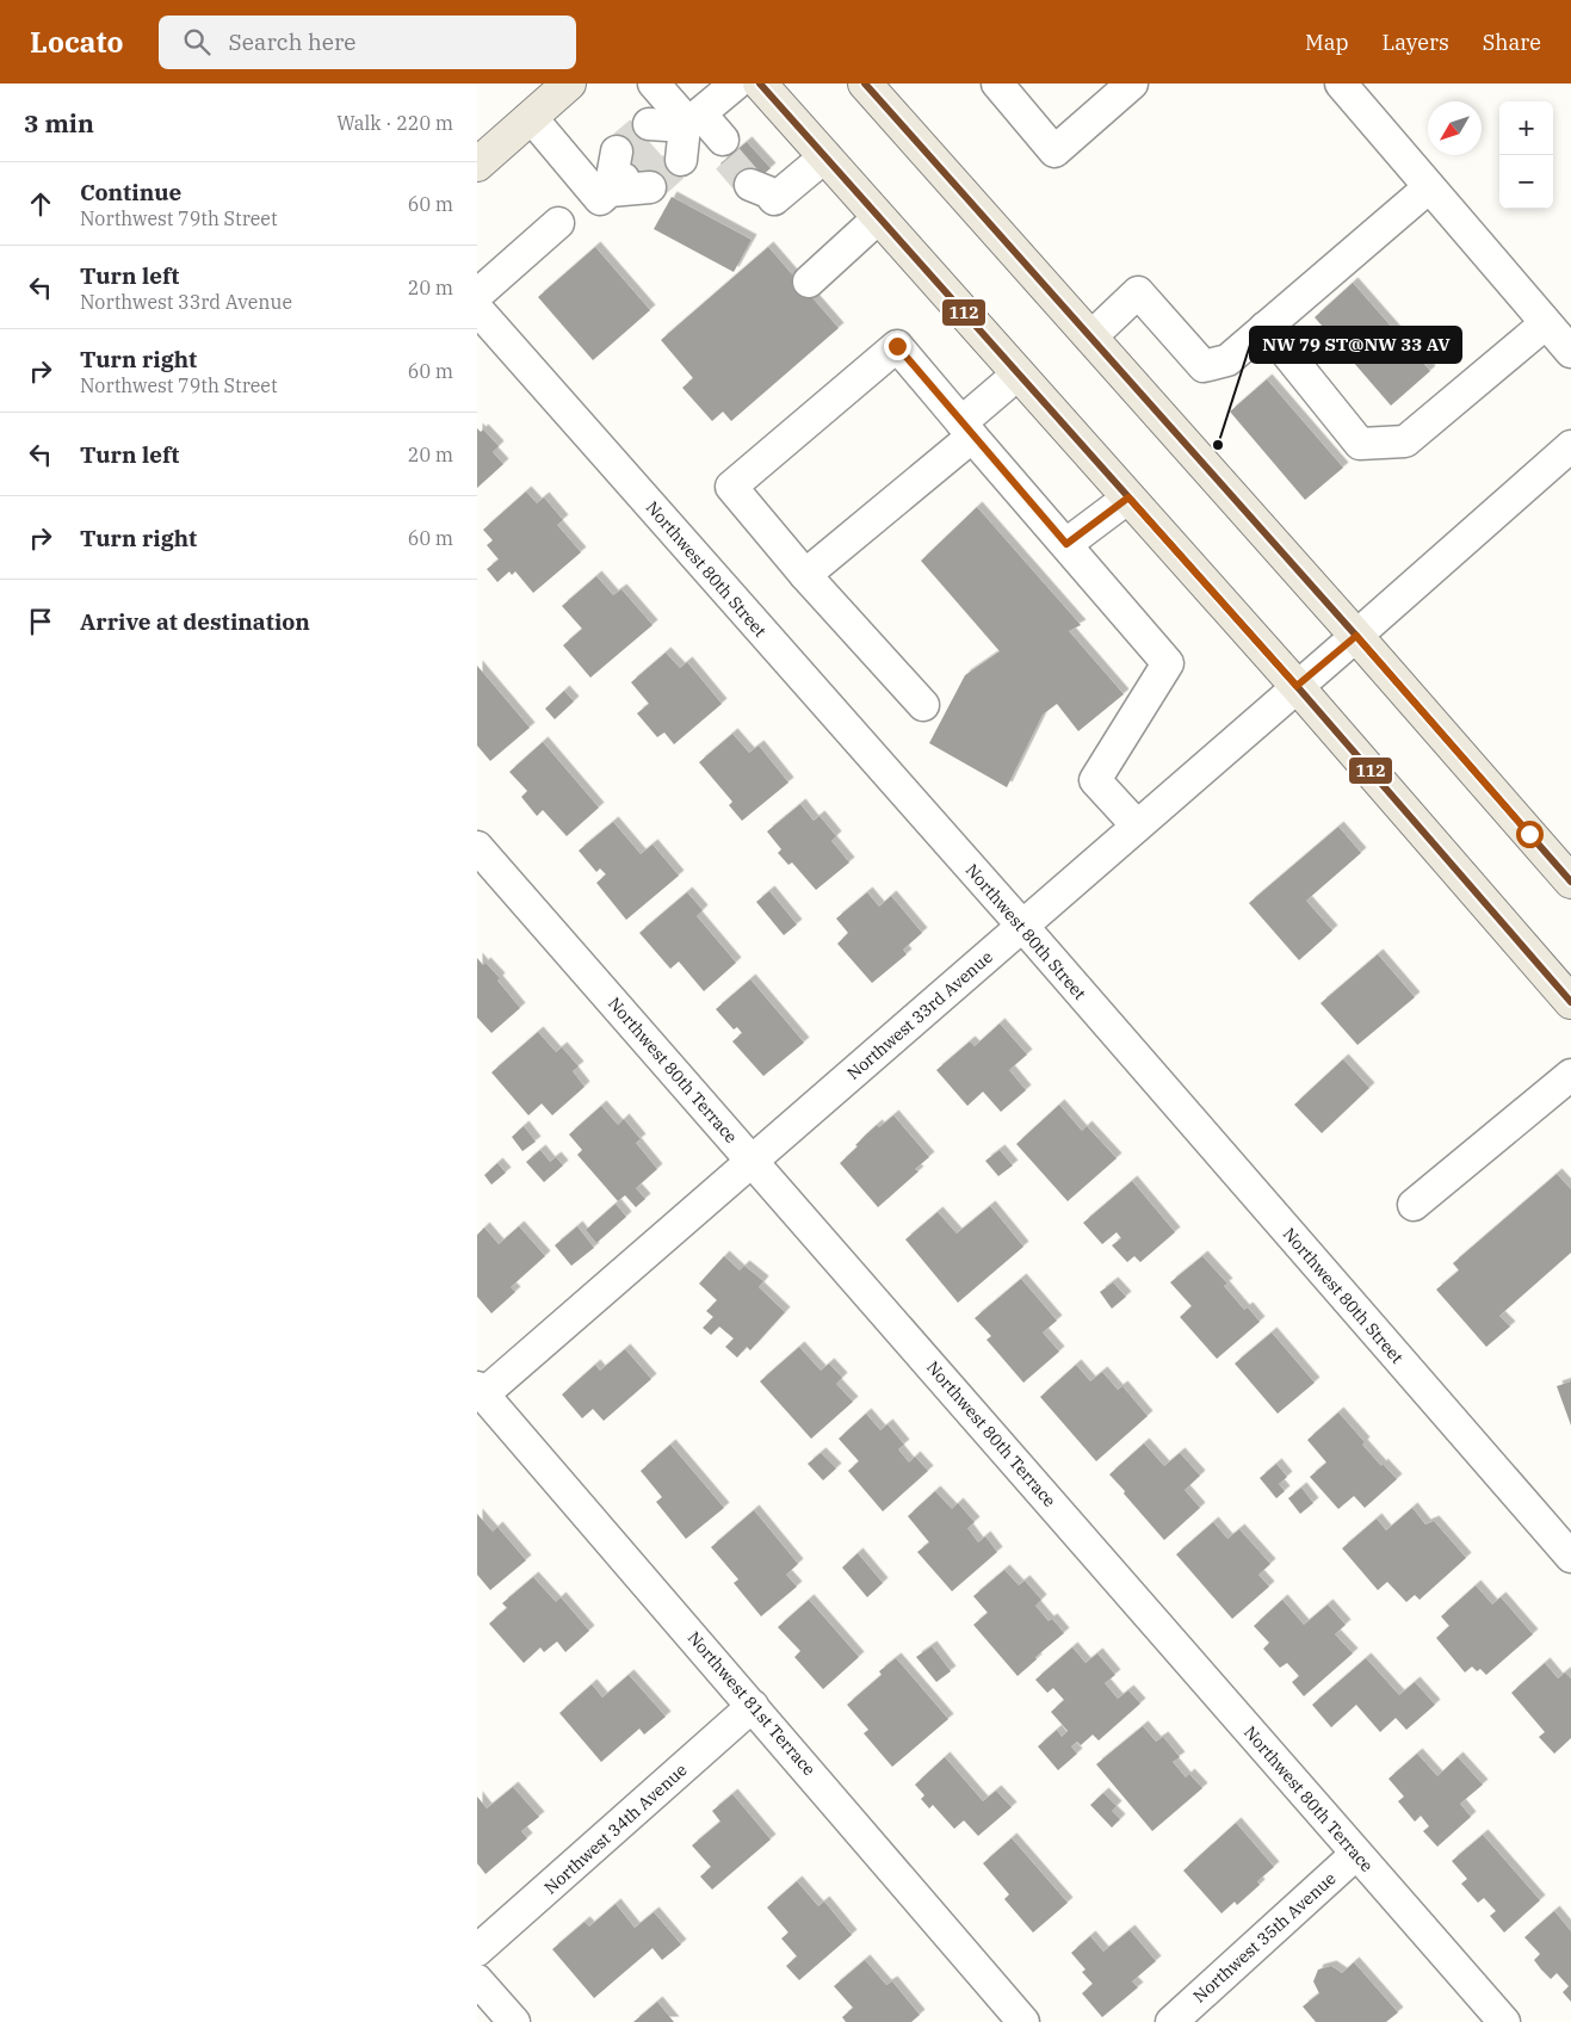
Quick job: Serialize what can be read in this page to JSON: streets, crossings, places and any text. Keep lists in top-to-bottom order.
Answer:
{
  "streets": {
    "street": [
      "Northwest 80th Street",
      "Northwest 33rd Avenue",
      "Northwest 80th Terrace",
      "Northwest 81st Terrace",
      "Northwest 34th Avenue",
      "Northwest 35th Avenue"
    ]
  },
  "crossings": [
    ["Northwest 80th Street", "Northwest 33rd Avenue"],
    ["Northwest 33rd Avenue", "Northwest 80th Terrace"],
    ["Northwest 33rd Avenue", "Northwest 81st Terrace"],
    ["Northwest 80th Terrace", "Northwest 35th Avenue"],
    ["Northwest 81st Terrace", "Northwest 34th Avenue"]
  ],
  "places": ["NW 79 ST@NW 33 AV"],
  "lines": ["transit line 112"],
  "north": "bottom left",
  "page": {
    "header": "Locato",
    "search": "Search here",
    "nav": ["Map", "Layers", "Share"],
    "heading": ["3 min", "Walk · 220 m"],
    "map_buttons": ["+", "−"],
    "list": [
      ["Continue", "Northwest 79th Street", "60 m"],
      ["Turn left", "Northwest 33rd Avenue", "20 m"],
      ["Turn right", "Northwest 79th Street", "60 m"],
      ["Turn left", "20 m"],
      ["Turn right", "60 m"],
      "Arrive at destination"
    ]
  }
}
